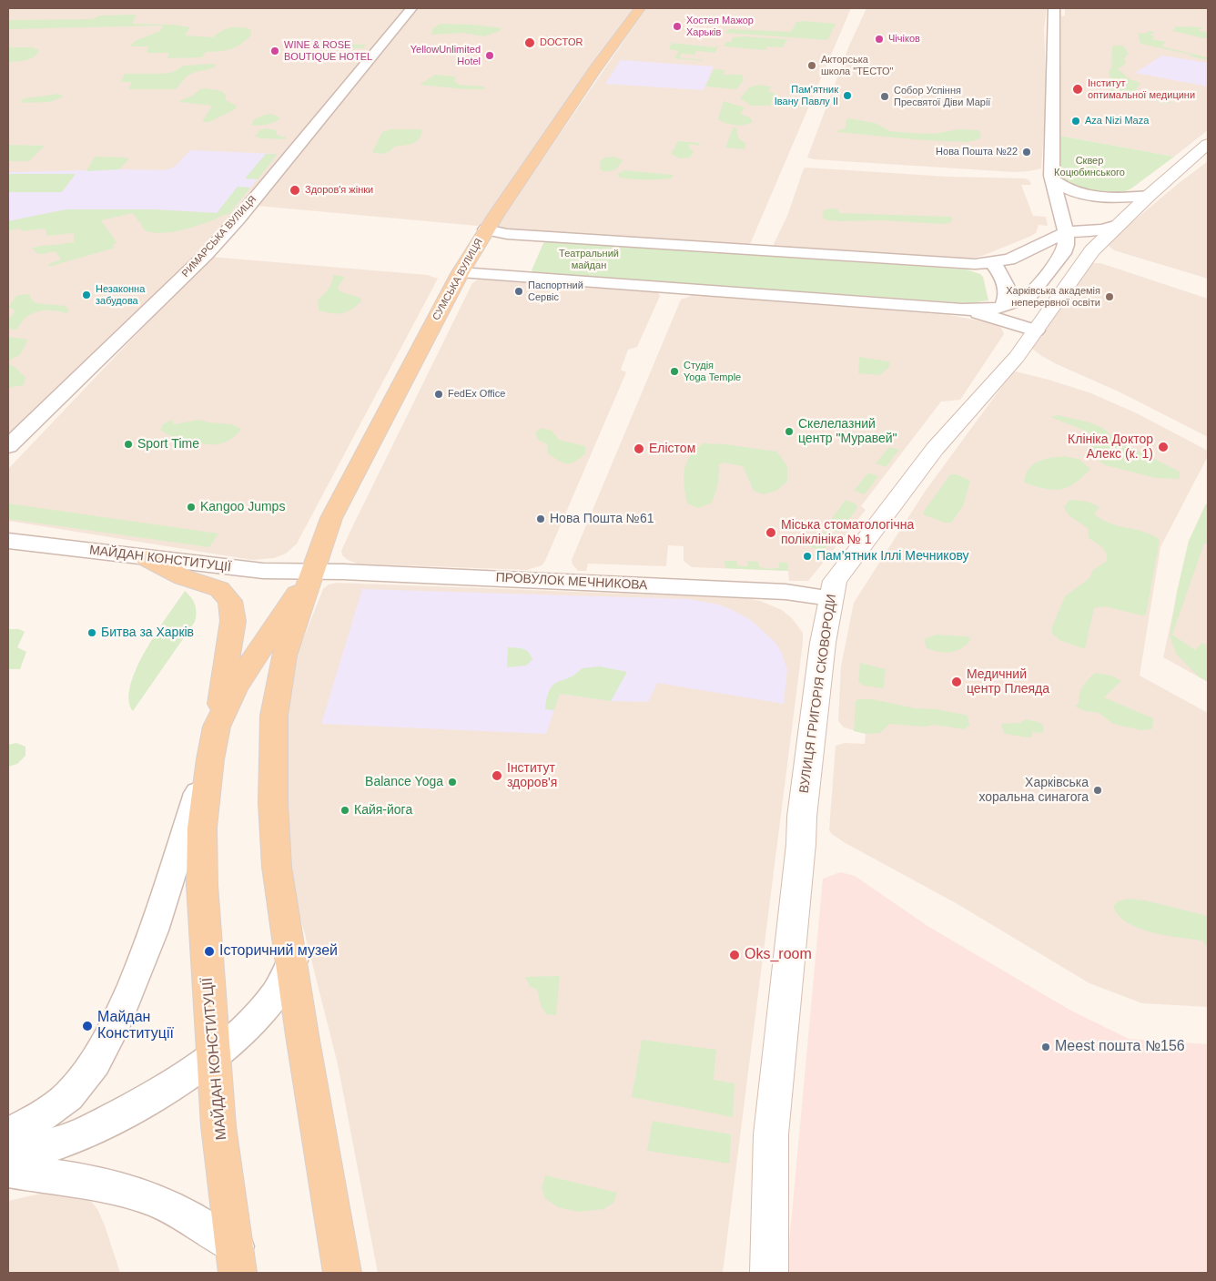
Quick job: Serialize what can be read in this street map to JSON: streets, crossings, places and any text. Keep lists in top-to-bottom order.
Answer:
{
  "streets": {
    "main road": ["СУМСЬКА ВУЛИЦЯ", "МАЙДАН КОНСТИТУЦІЇ", "ВУЛИЦЯ ГРИГОРІЯ СКОВОРОДИ"],
    "street": ["РИМАРСЬКА ВУЛИЦЯ", "ПРОВУЛОК МЕЧНИКОВА"]
  },
  "crossings": [
    ["СУМСЬКА ВУЛИЦЯ", "МАЙДАН КОНСТИТУЦІЇ"],
    ["СУМСЬКА ВУЛИЦЯ", "ПРОВУЛОК МЕЧНИКОВА"],
    ["МАЙДАН КОНСТИТУЦІЇ", "ПРОВУЛОК МЕЧНИКОВА"],
    ["ПРОВУЛОК МЕЧНИКОВА", "ВУЛИЦЯ ГРИГОРІЯ СКОВОРОДИ"]
  ],
  "parks": ["Сквер Коцюбинського", "Театральний майдан"],
  "places": [
    "Хостел Мажор Харьків",
    "Чічіков",
    "DOCTOR",
    "WINE & ROSE BOUTIQUE HOTEL",
    "YellowUnlimited Hotel",
    "Акторська школа \"ТЕСТО\"",
    "Інститут оптимальної медицини",
    "Пам'ятник Івану Павлу II",
    "Собор Успіння Пресвятої Діви Марії",
    "Aza Nizi Maza",
    "Нова Пошта №22",
    "Здоров'я жінки",
    "Паспортний Сервіс",
    "Незаконна забудова",
    "Харківська академія неперервної освіти",
    "Студiя Yoga Temple",
    "FedEx Office",
    "Скелелазний центр \"Муравей\"",
    "Sport Time",
    "Клініка Доктор Алекс (к. 1)",
    "Елістом",
    "Kangoo Jumps",
    "Нова Пошта №61",
    "Міська стоматологічна поліклініка № 1",
    "Пам’ятник Іллі Мечникову",
    "Битва за Харків",
    "Медичний центр Плеяда",
    "Інститут здоров'я",
    "Balance Yoga",
    "Харківська хоральна синагога",
    "Кайя-йога",
    "Історичний музей",
    "Oks_room",
    "Майдан Конституції",
    "Meest пошта №156"
  ]
}
